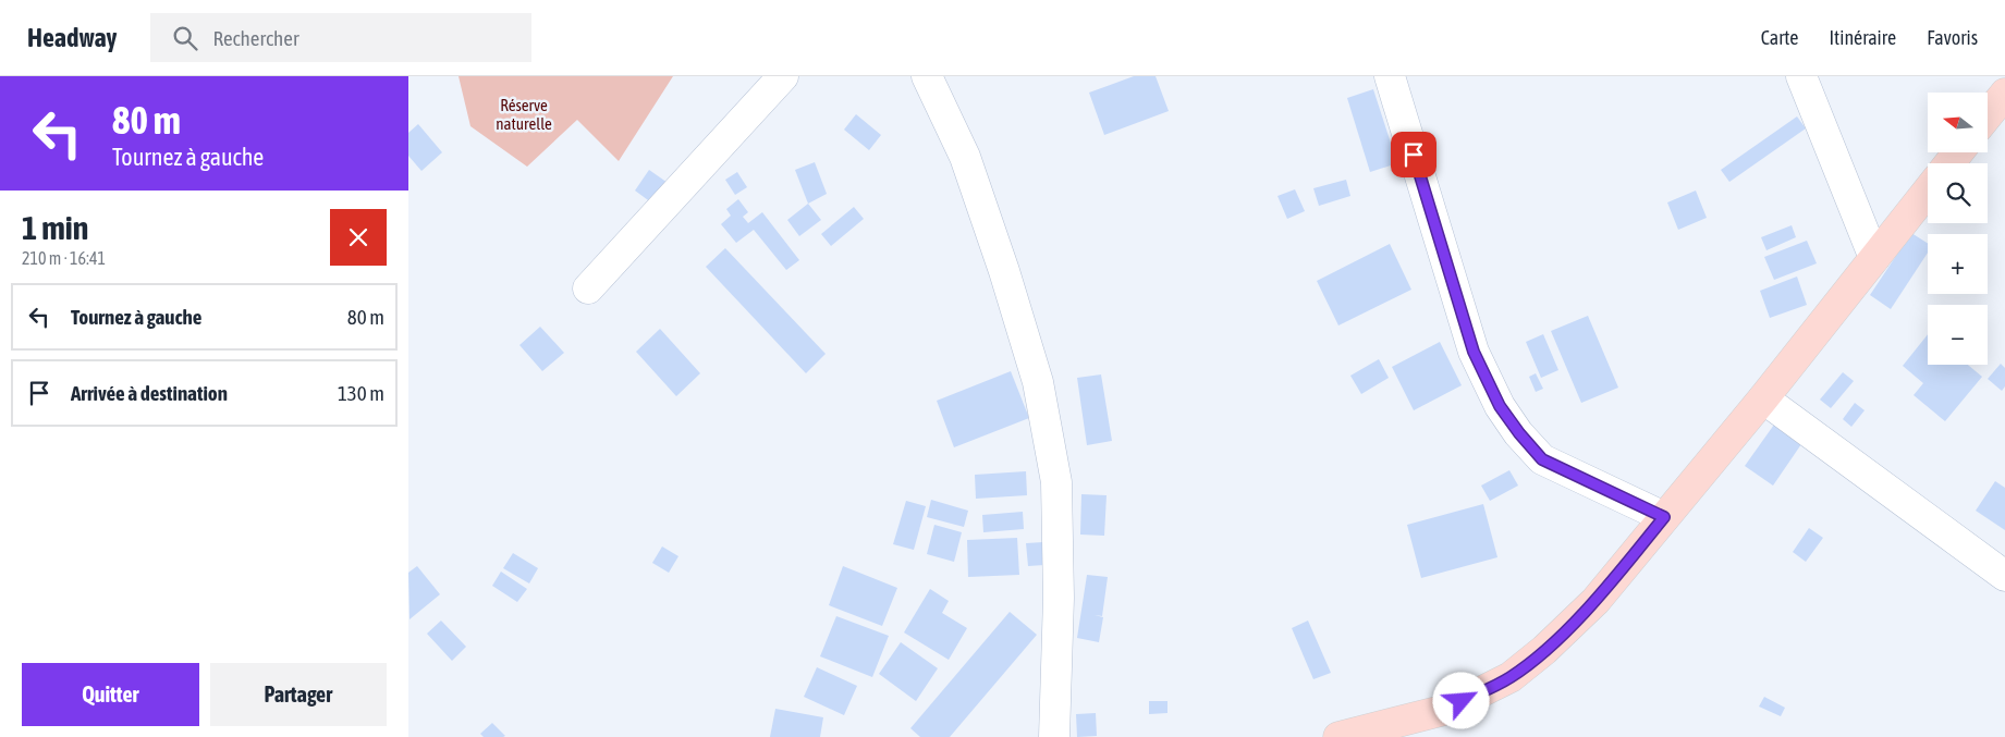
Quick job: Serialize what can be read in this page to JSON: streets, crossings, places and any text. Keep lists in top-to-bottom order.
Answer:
{
  "parks": ["Réserve naturelle"],
  "north": "left",
  "page": {
    "header": "Headway",
    "search": "Rechercher",
    "nav": ["Carte", "Itinéraire", "Favoris"],
    "turn": ["80 m", "Tournez à gauche"],
    "map_buttons": ["+", "−"],
    "heading": ["1 min", "210 m · 16:41"],
    "list": [
      {
        "name": "Tournez à gauche",
        "value": "80 m"
      },
      {
        "name": "Arrivée à destination",
        "value": "130 m"
      }
    ],
    "buttons": ["Quitter", "Partager"]
  }
}
